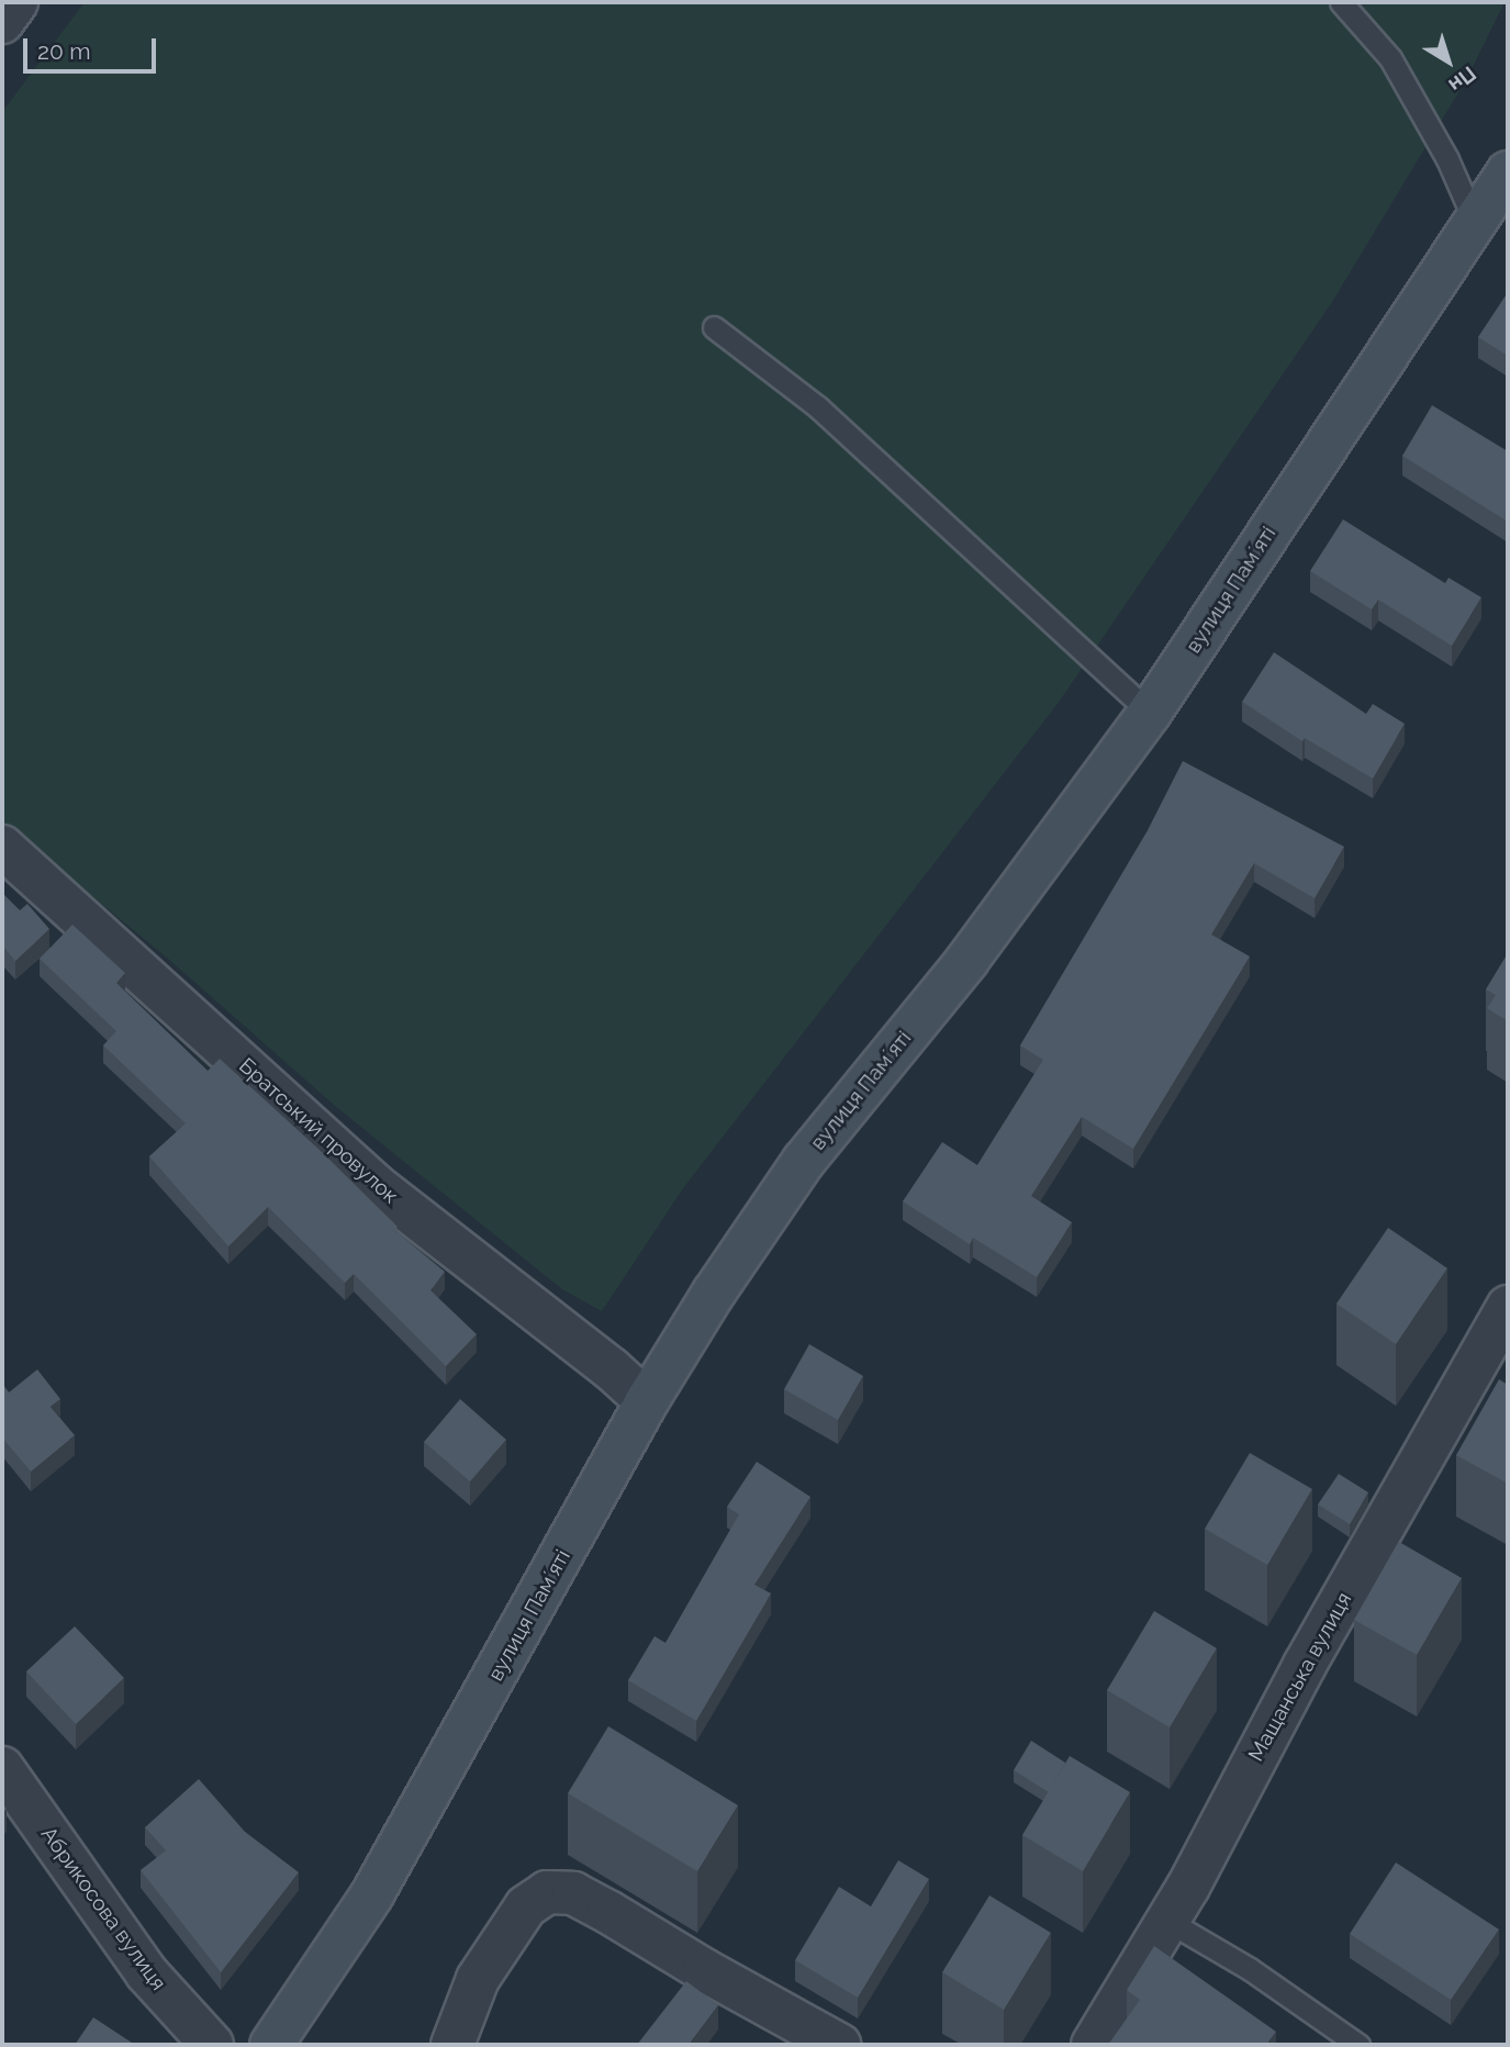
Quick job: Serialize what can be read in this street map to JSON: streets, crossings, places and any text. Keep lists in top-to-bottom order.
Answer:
{
  "streets": {
    "street": [
      "вулиця Памʼяті",
      "Братський провулок",
      "Мащанська вулиця",
      "Абрикосова вулиця"
    ]
  },
  "crossings": [
    ["вулиця Памʼяті", "Братський провулок"]
  ],
  "scale_bar": "20 m",
  "north": "bottom right"
}
